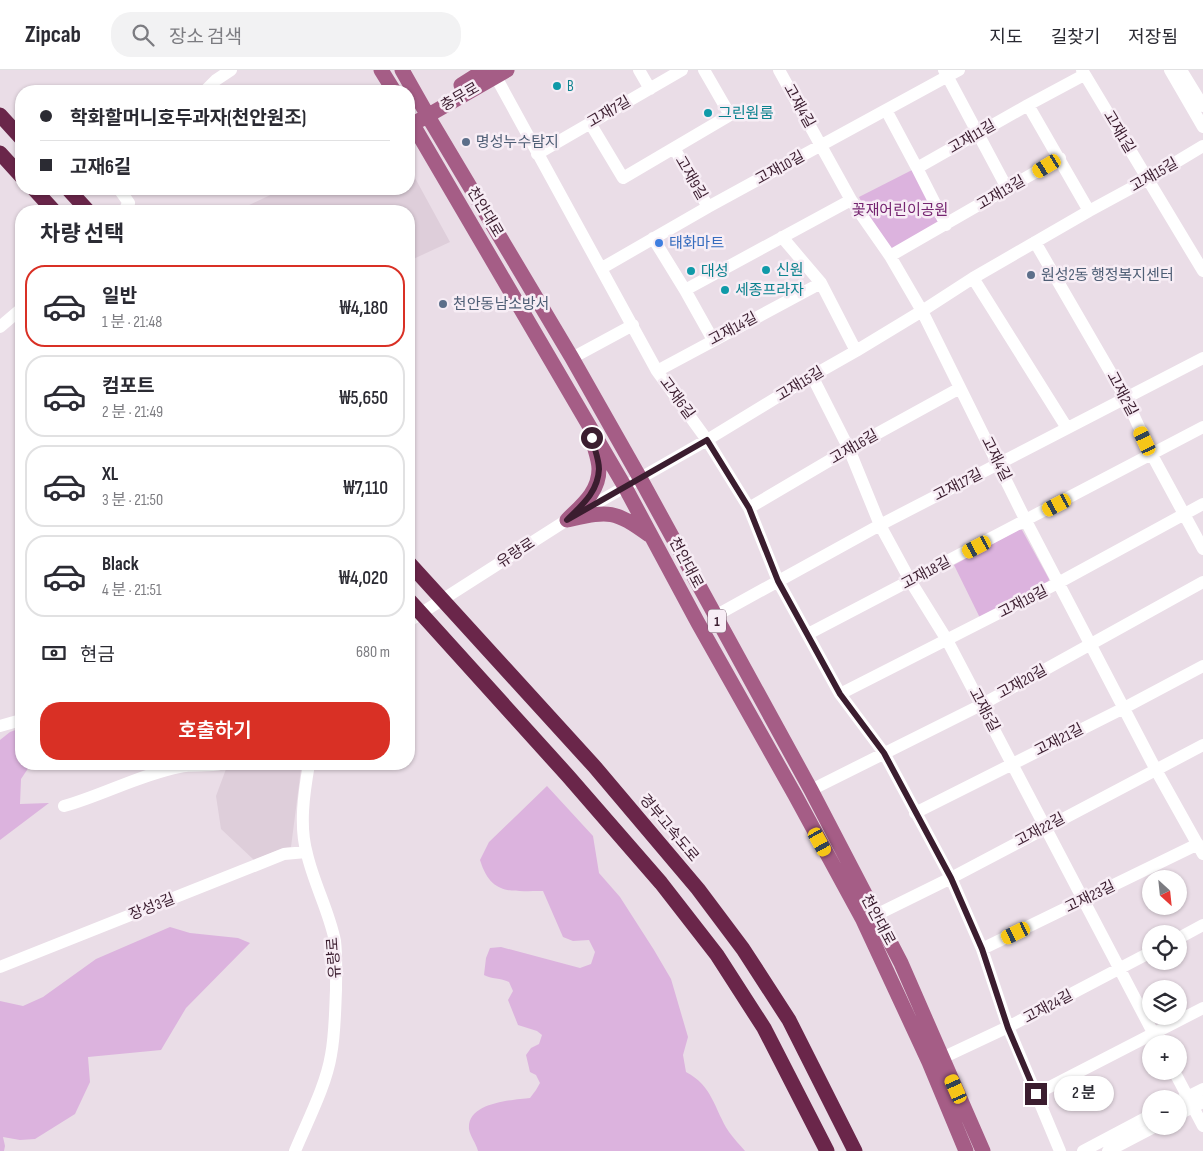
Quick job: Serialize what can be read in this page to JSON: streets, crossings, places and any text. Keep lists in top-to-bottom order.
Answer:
{
  "streets": {
    "highway": ["경부고속도로"],
    "main road": ["충무로", "천안대로", "1"],
    "street": [
      "고재4길",
      "고재7길",
      "고재1길",
      "고재11길",
      "고재10길",
      "고재15길",
      "고재9길",
      "고재13길",
      "고재14길",
      "고재2길",
      "고재6길",
      "고재16길",
      "고재17길",
      "유량로",
      "고재18길",
      "고재19길",
      "고재20길",
      "고재5길",
      "고재21길",
      "고재22길",
      "고재23길",
      "장성3길",
      "고재24길"
    ]
  },
  "crossings": [
    ["충무로", "천안대로"],
    ["충무로", "고재6길"],
    ["고재4길", "고재10길"],
    ["고재4길", "고재15길"],
    ["고재4길", "고재13길"],
    ["고재4길", "고재16길"],
    ["고재4길", "고재17길"],
    ["고재4길", "고재18길"],
    ["고재4길", "고재19길"],
    ["고재4길", "고재20길"],
    ["고재4길", "고재21길"],
    ["고재4길", "고재22길"],
    ["고재4길", "고재23길"],
    ["고재7길", "고재9길"],
    ["고재7길", "고재6길"],
    ["고재1길", "고재11길"],
    ["고재1길", "고재15길"],
    ["고재10길", "고재9길"],
    ["고재10길", "고재6길"],
    ["고재15길", "천안대로"],
    ["고재15길", "고재2길"],
    ["고재15길", "고재6길"],
    ["고재15길", "유량로"],
    ["고재15길", "고재5길"],
    ["천안대로", "고재17길"],
    ["천안대로", "유량로"],
    ["천안대로", "고재20길"],
    ["천안대로", "고재22길"],
    ["천안대로", "고재24길"],
    ["고재14길", "고재6길"],
    ["고재2길", "고재17길"],
    ["고재2길", "고재18길"],
    ["고재2길", "고재19길"],
    ["고재6길", "고재16길"],
    ["고재6길", "고재17길"],
    ["고재6길", "고재18길"],
    ["고재6길", "고재19길"],
    ["고재6길", "고재20길"],
    ["고재6길", "고재21길"],
    ["고재6길", "고재22길"],
    ["고재6길", "고재23길"],
    ["고재6길", "고재24길"],
    ["고재16길", "고재5길"],
    ["고재17길", "고재5길"],
    ["유량로", "장성3길"],
    ["고재18길", "고재5길"],
    ["고재19길", "고재5길"],
    ["고재20길", "고재5길"],
    ["고재5길", "고재21길"],
    ["고재5길", "고재22길"],
    ["고재5길", "고재23길"],
    ["고재5길", "고재24길"]
  ],
  "parks": ["꽃재어린이공원"],
  "places": [
    "B",
    "그린원룸",
    "명성누수탐지",
    "태화마트",
    "신원",
    "대성",
    "원성2동 행정복지센터",
    "세종프라자",
    "천안동남소방서"
  ],
  "north": "bottom right",
  "page": {
    "header": "Zipcab",
    "search": "장소 검색",
    "nav": ["지도", "길찾기", "저장됨"],
    "banner": ["학화할머니호두과자(천안원조)", "고재6길"],
    "heading": "차량 선택",
    "list": [
      {
        "name": "일반",
        "note": "1 분 · 21:48",
        "value": "₩4,180"
      },
      {
        "name": "컴포트",
        "note": "2 분 · 21:49",
        "value": "₩5,650"
      },
      {
        "name": "XL",
        "note": "3 분 · 21:50",
        "value": "₩7,110"
      },
      {
        "name": "Black",
        "note": "4 분 · 21:51",
        "value": "₩4,020"
      }
    ],
    "pay": ["현금", "680 m"],
    "buttons": "호출하기",
    "map_buttons": ["+", "−"],
    "bubble": "2 분"
  }
}
